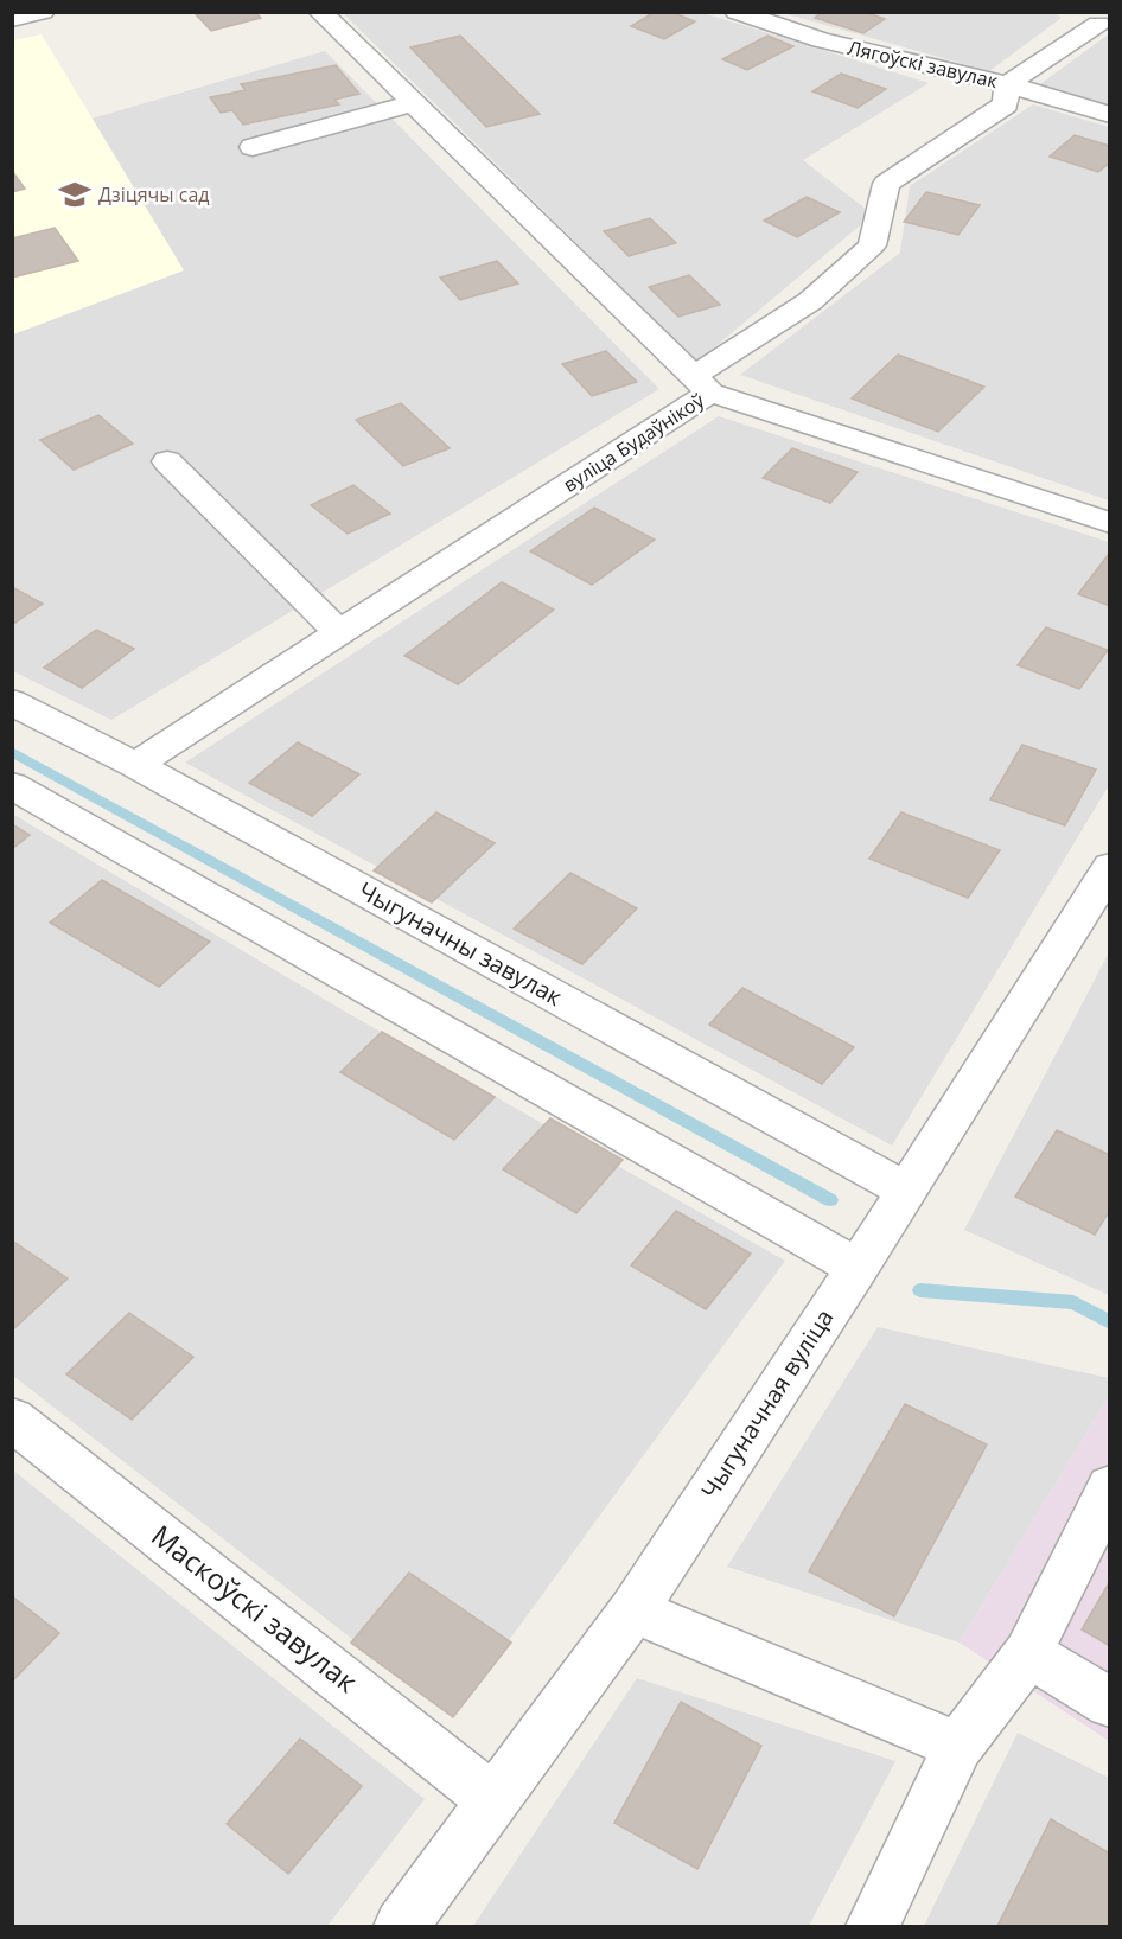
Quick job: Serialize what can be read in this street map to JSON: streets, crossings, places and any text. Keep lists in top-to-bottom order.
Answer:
{
  "streets": {
    "street": [
      "Лягоўскі завулак",
      "вуліца Будаўнікоў",
      "Чыгуначны завулак",
      "Чыгуначная вуліца",
      "Маскоўскі завулак"
    ]
  },
  "crossings": [
    ["вуліца Будаўнікоў", "Чыгуначны завулак"],
    ["Чыгуначны завулак", "Чыгуначная вуліца"],
    ["Чыгуначная вуліца", "Маскоўскі завулак"]
  ],
  "places": {
    "school or university": ["Дзіцячы сад"]
  }
}
